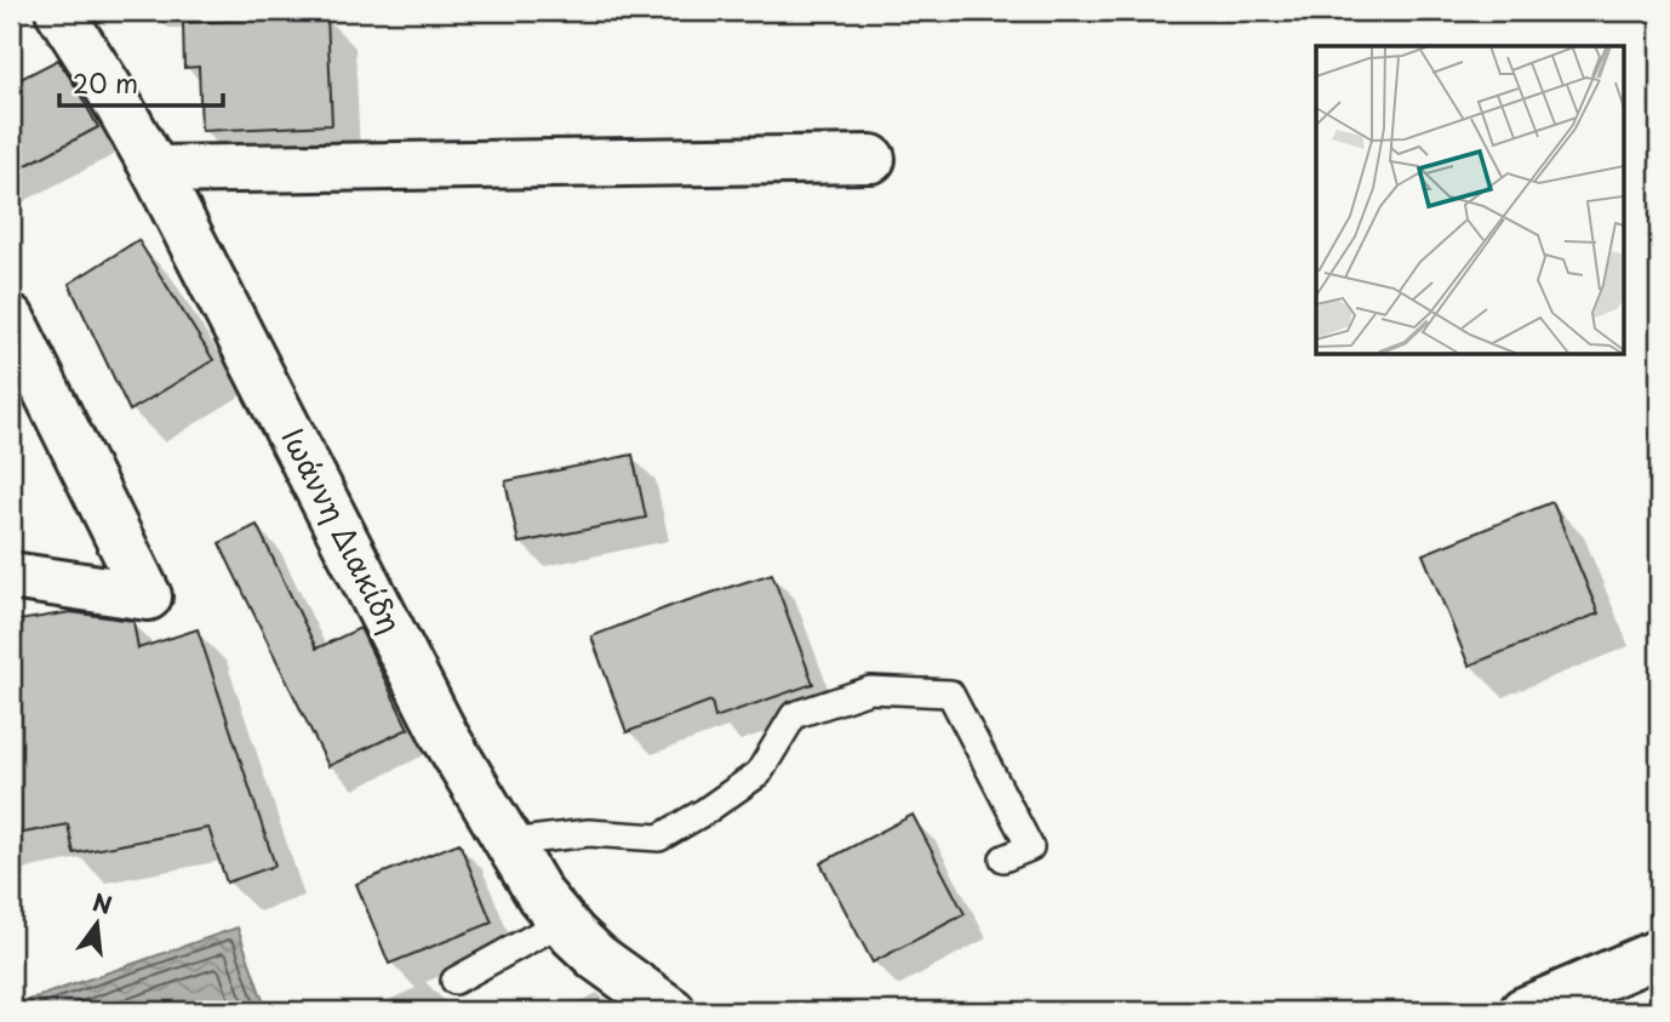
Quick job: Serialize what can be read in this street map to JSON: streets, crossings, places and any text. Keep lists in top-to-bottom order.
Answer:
{
  "streets": {
    "street": ["Ιωάννη Διακίδη"]
  },
  "scale_bar": "20 m",
  "north": "top"
}
